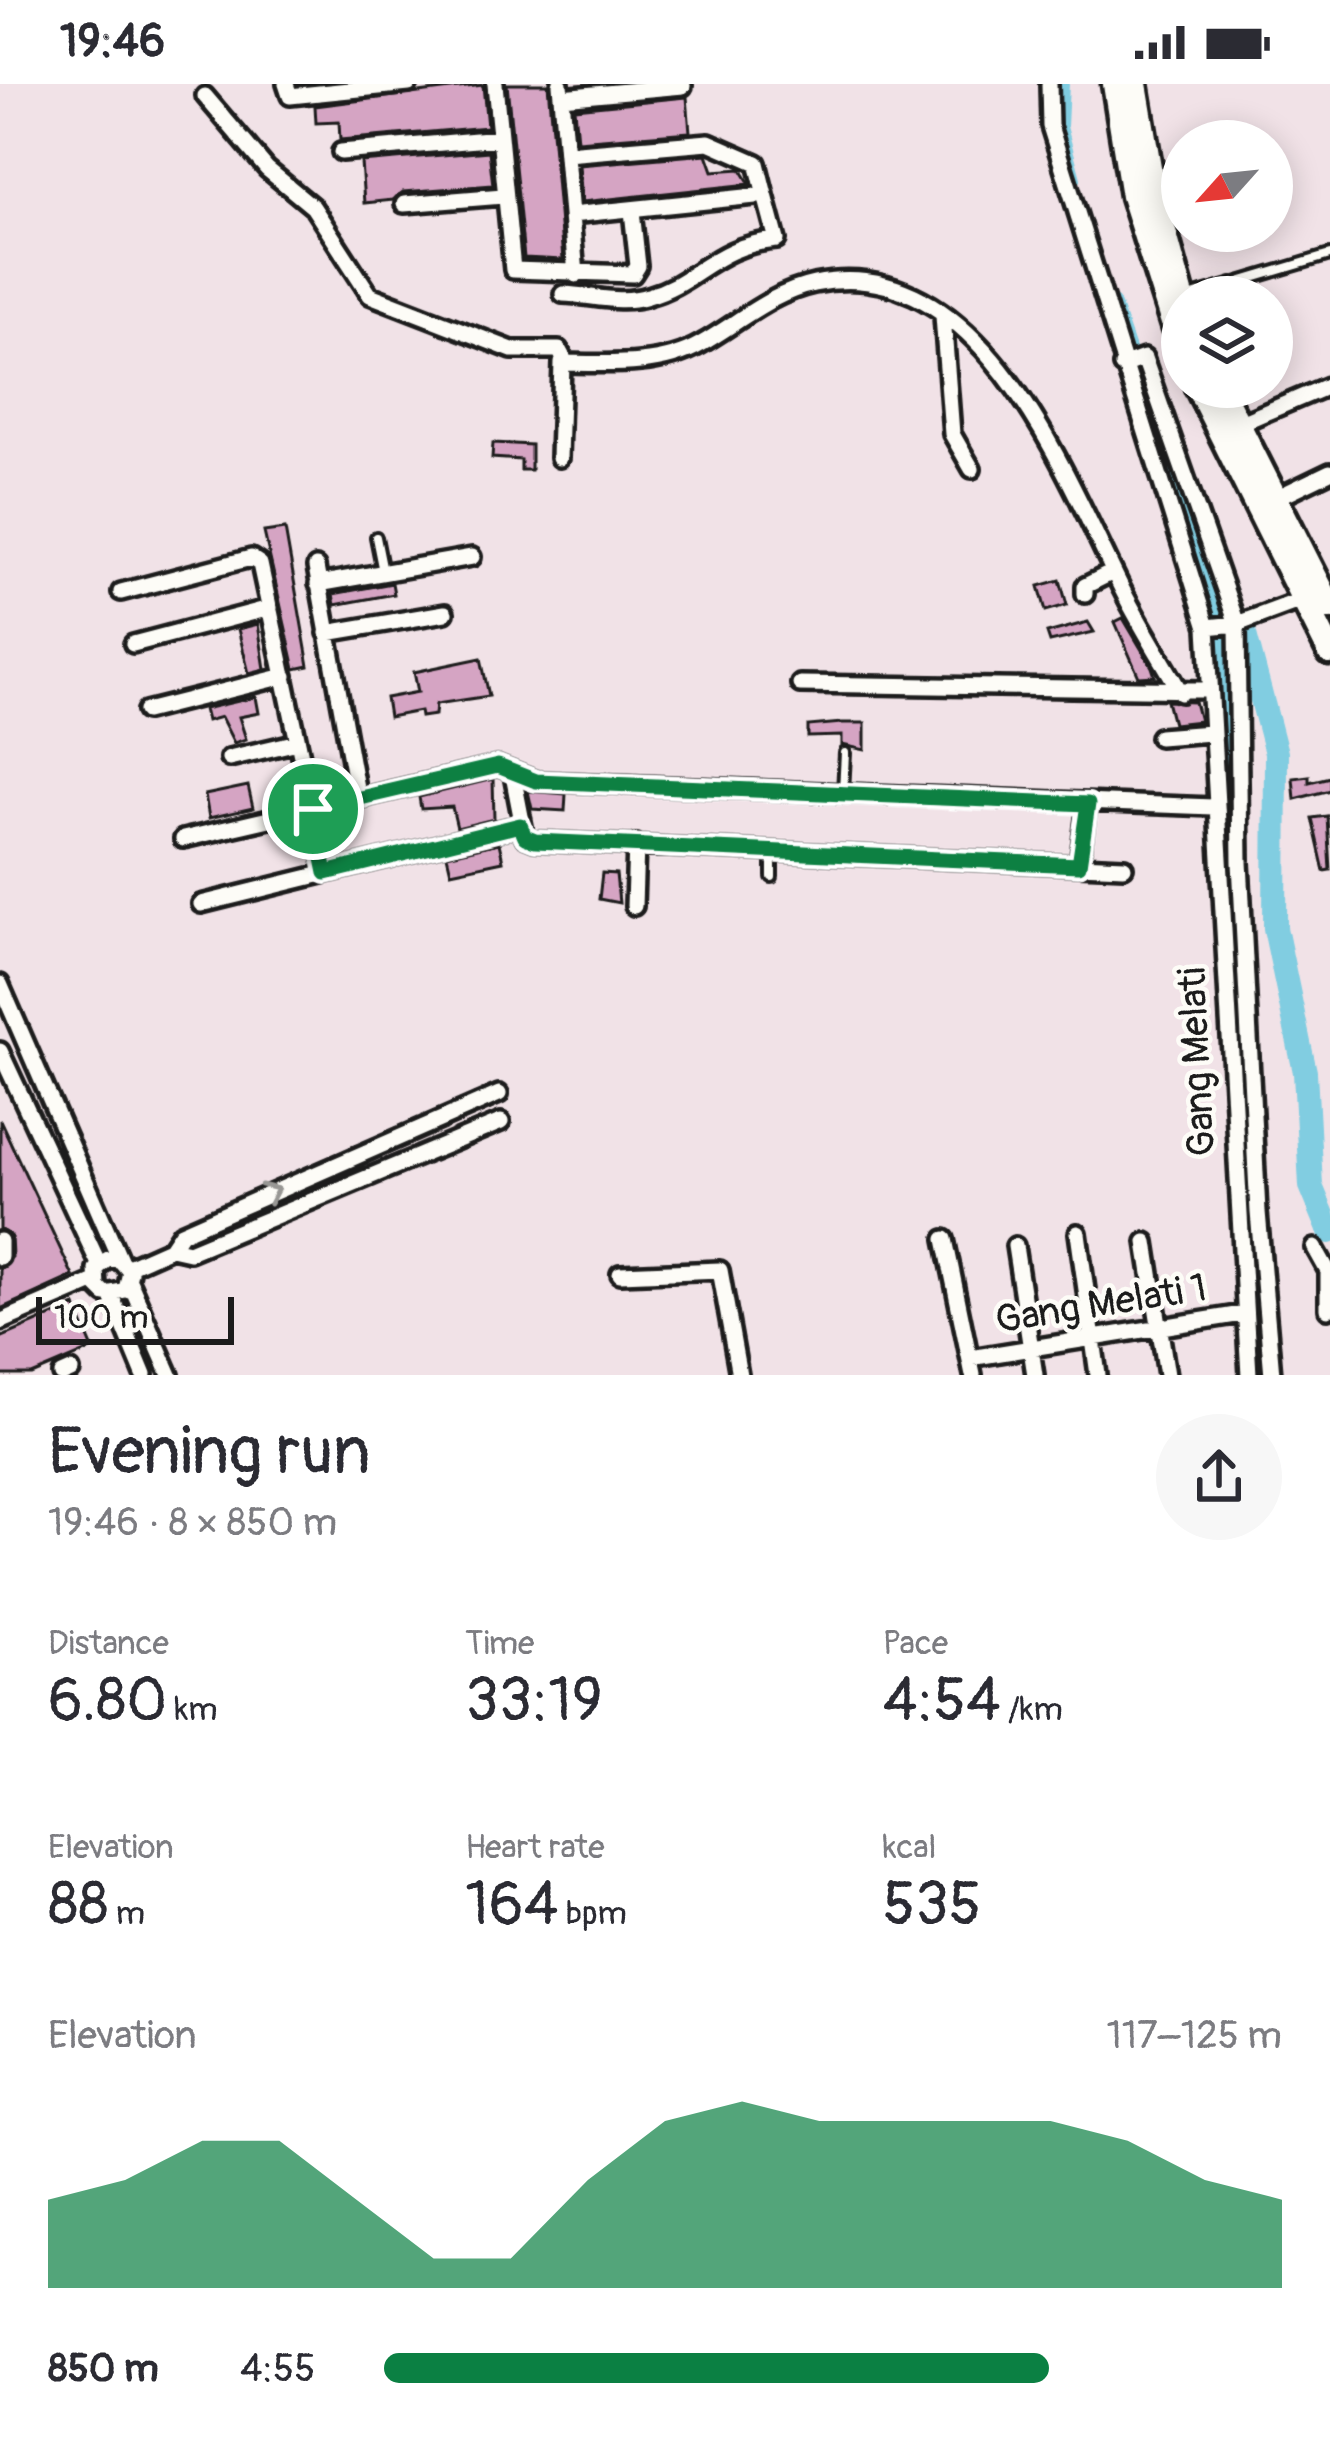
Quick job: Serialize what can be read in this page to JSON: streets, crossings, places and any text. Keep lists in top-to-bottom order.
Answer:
{
  "streets": {
    "street": ["Gang Melati", "Gang Melati 1"]
  },
  "scale_bar": "100 m",
  "north": "bottom left",
  "page": {
    "status": "19:46",
    "scale": "100 m",
    "heading": ["Evening run", "19:46 · 8 × 850 m"],
    "stats": [
      ["Distance", "6.80 km"],
      ["Time", "33:19"],
      ["Pace", "4:54 /km"],
      ["Elevation", "88 m"],
      ["Heart rate", "164 bpm"],
      ["kcal", "535"]
    ],
    "chart": ["Elevation", "117–125 m"],
    "list": [
      {
        "name": "850 m",
        "note": "4:55"
      }
    ]
  }
}
